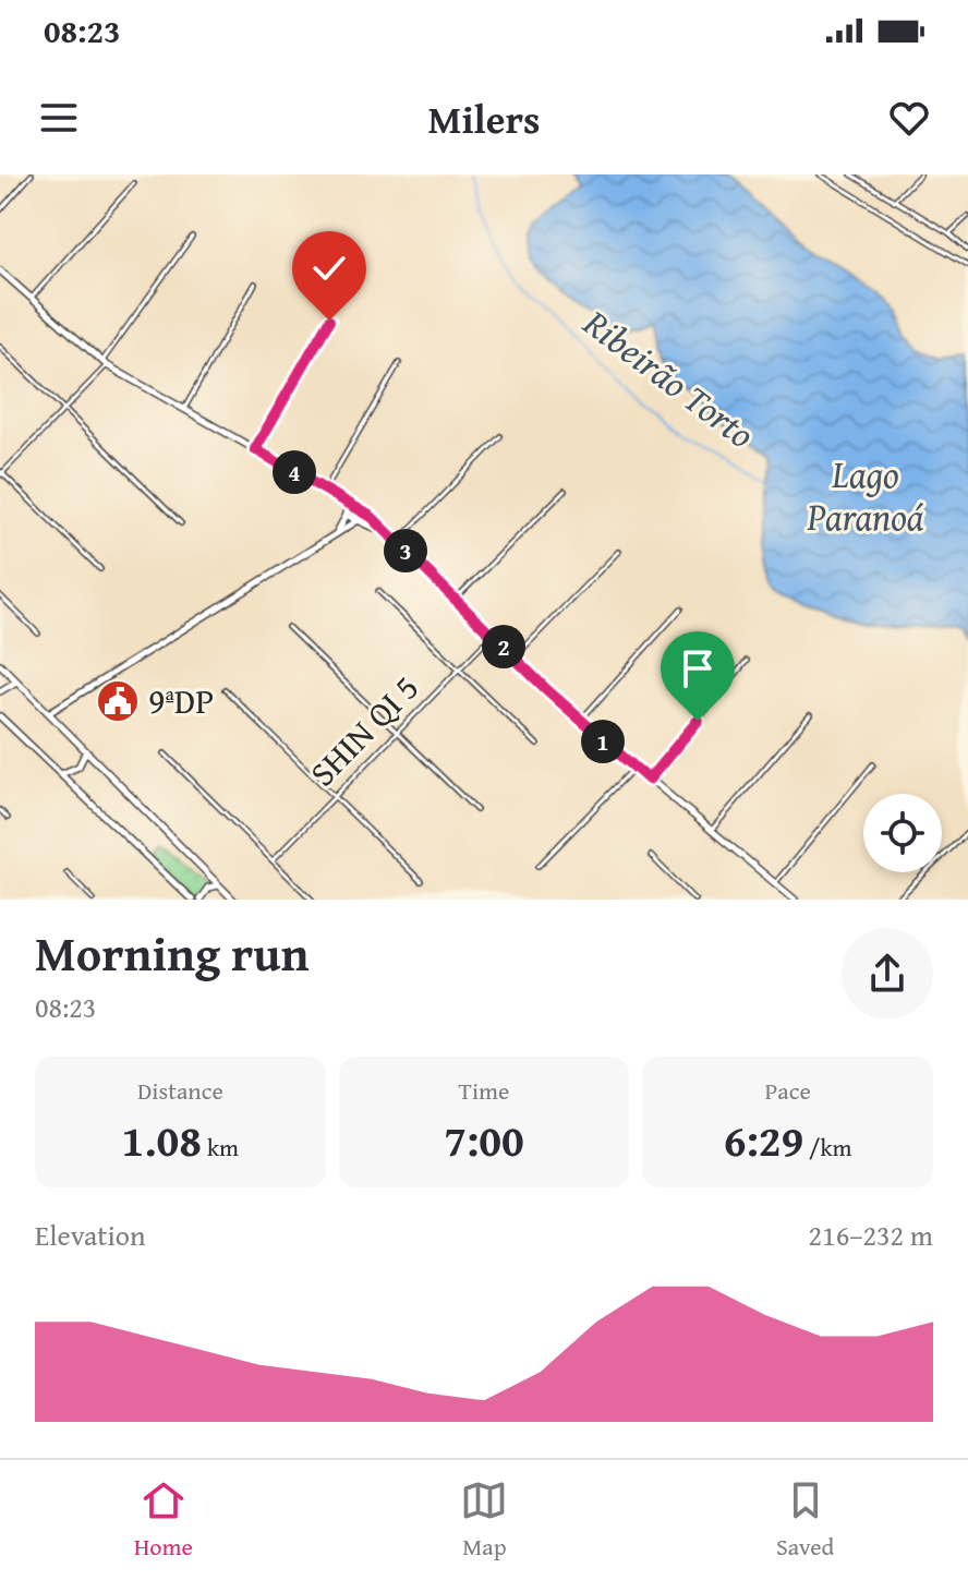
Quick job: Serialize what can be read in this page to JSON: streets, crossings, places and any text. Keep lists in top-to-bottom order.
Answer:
{
  "streets": {
    "street": ["SHIN QI 5"]
  },
  "water": ["Ribeirão Torto", "Lago Paranoá"],
  "places": {
    "public building": ["9ªDP"]
  },
  "page": {
    "status": "08:23",
    "header": "Milers",
    "pins": [
      "4",
      "3",
      "2",
      "1"
    ],
    "heading": ["Morning run", "08:23"],
    "stats": [
      ["Distance", "1.08 km"],
      ["Time", "7:00"],
      ["Pace", "6:29 /km"]
    ],
    "chart": ["Elevation", "216–232 m"],
    "tabs": ["Home", "Map", "Saved"]
  }
}
